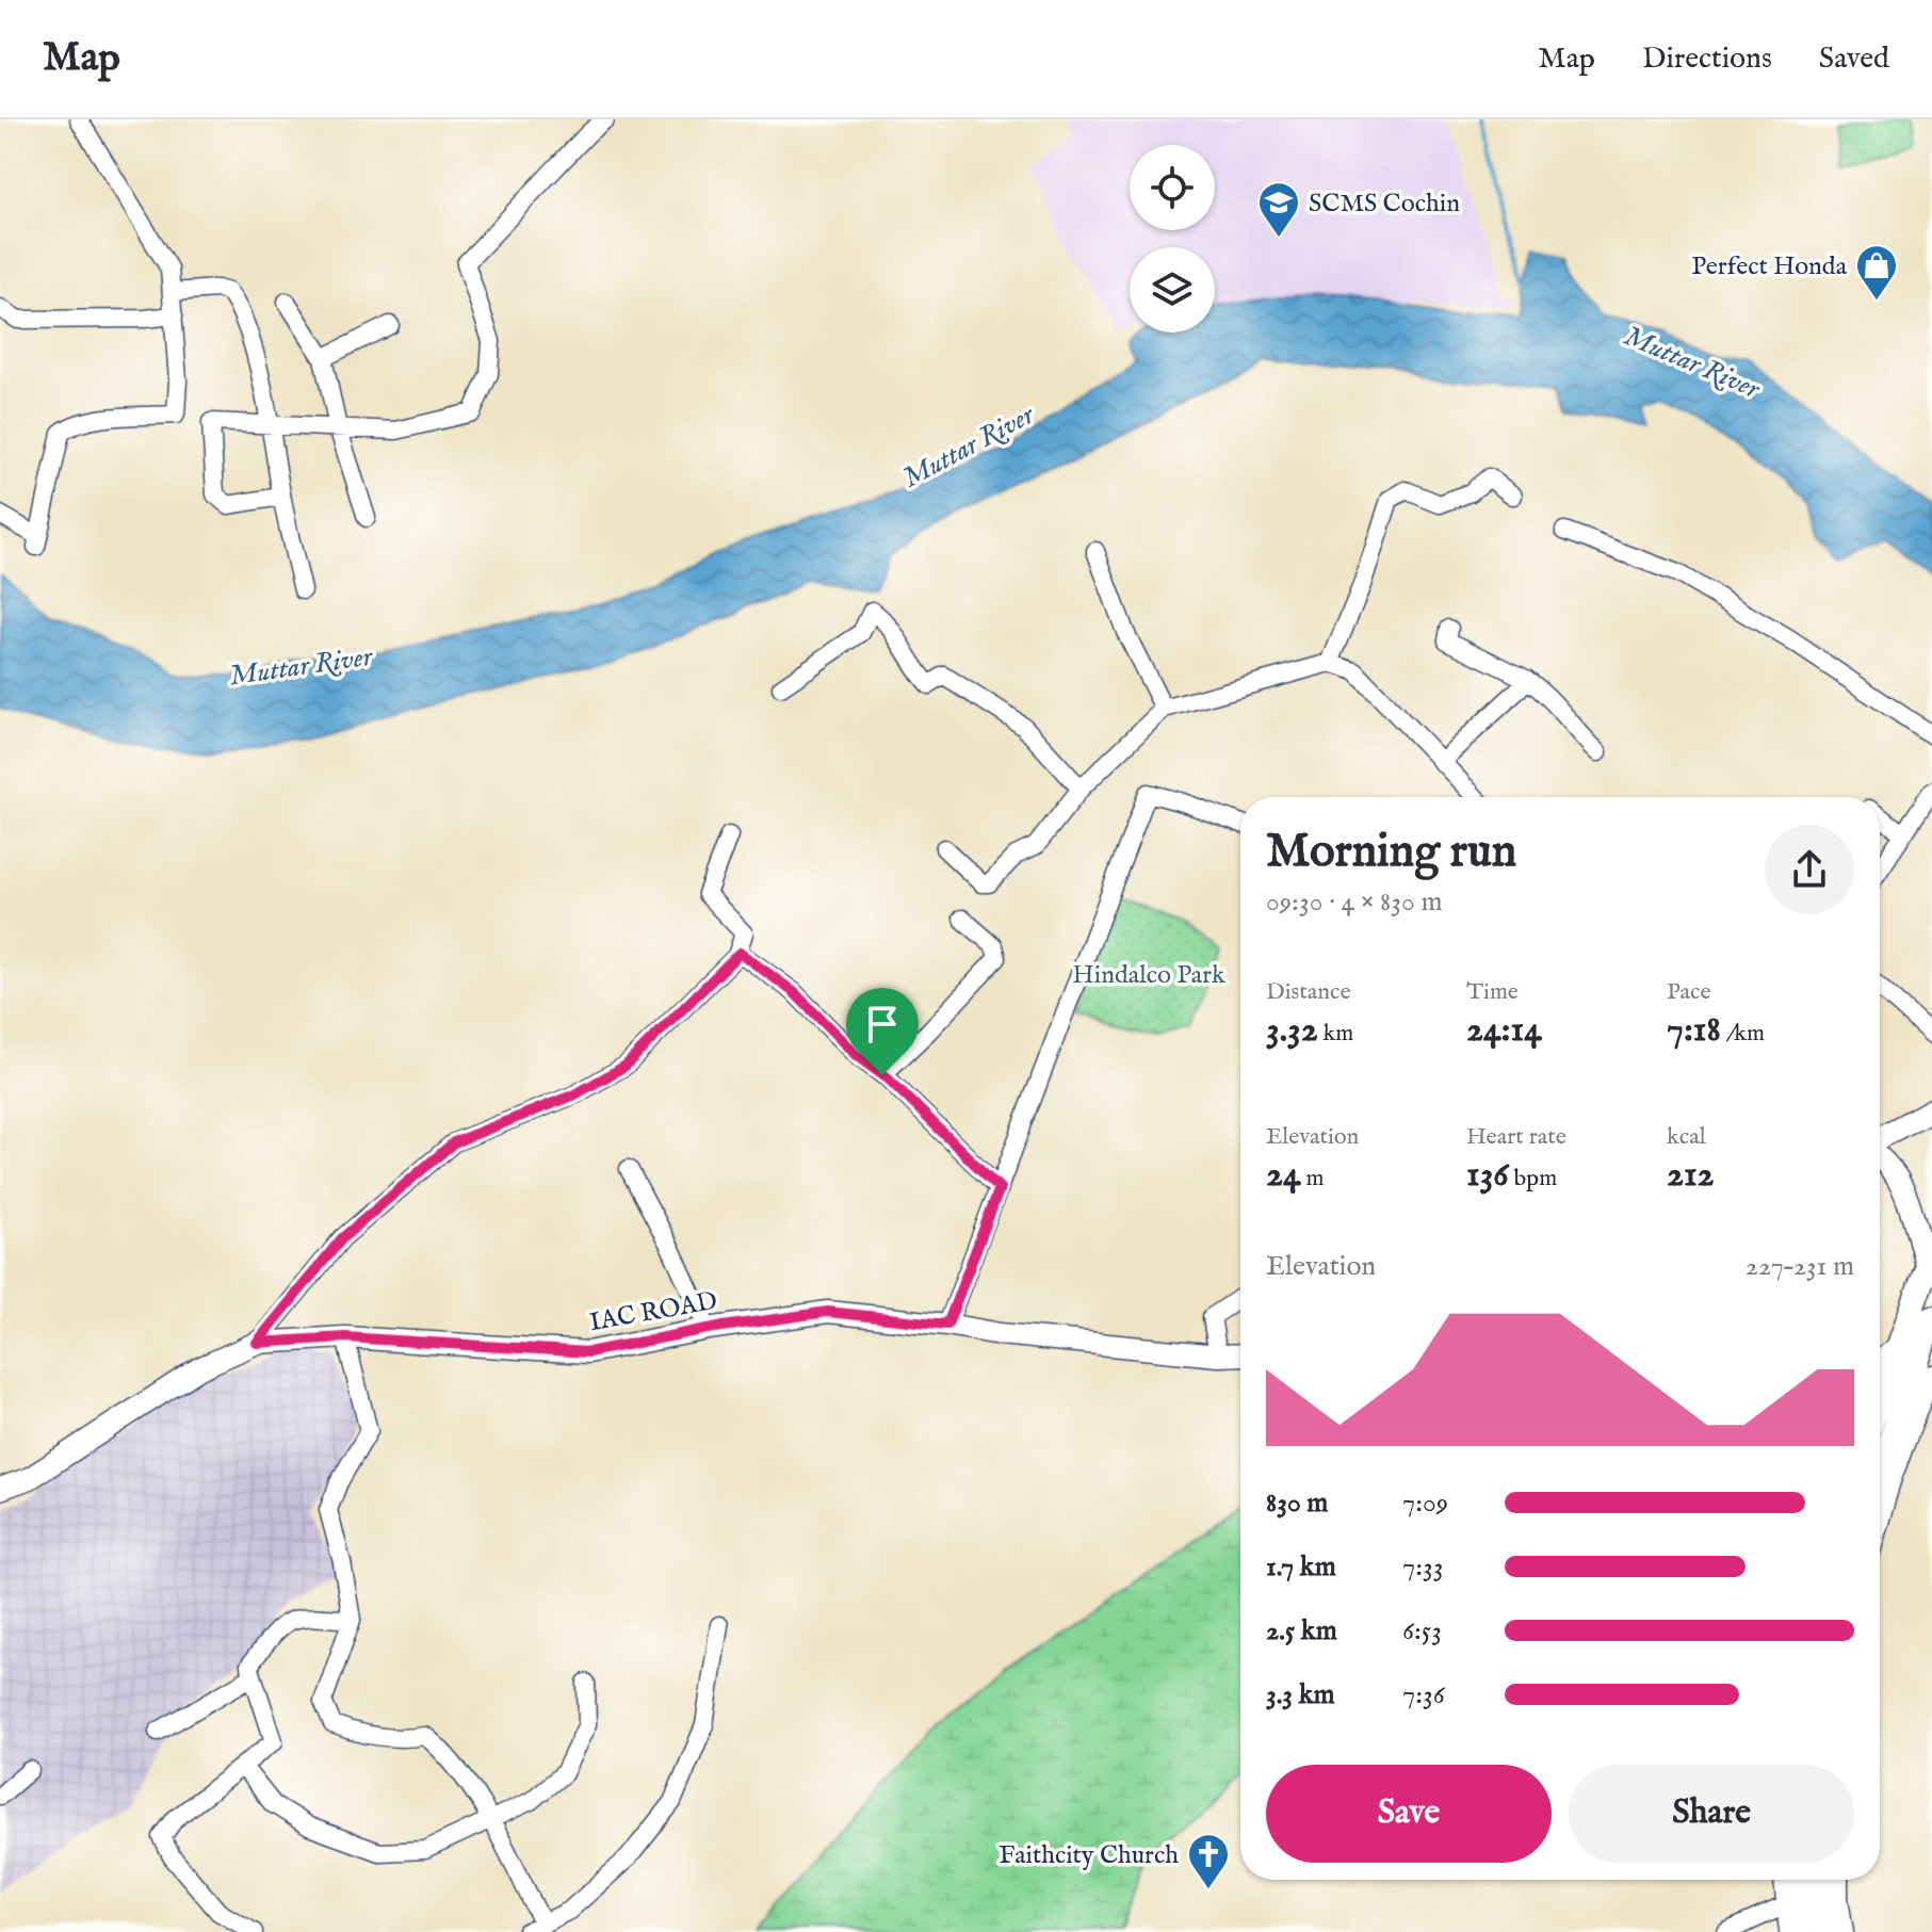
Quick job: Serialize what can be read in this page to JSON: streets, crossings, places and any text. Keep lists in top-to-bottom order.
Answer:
{
  "streets": {
    "main road": ["IAC ROAD"]
  },
  "water": ["Muttar River"],
  "parks": ["Hindalco Park"],
  "places": {
    "school or university": ["SCMS Cochin"],
    "shop": ["Perfect Honda"],
    "church": ["Faithcity Church"]
  },
  "page": {
    "header": "Map",
    "nav": ["Map", "Directions", "Saved"],
    "heading": ["Morning run", "09:30 · 4 × 830 m"],
    "stats": [
      ["Distance", "3.32 km"],
      ["Time", "24:14"],
      ["Pace", "7:18 /km"],
      ["Elevation", "24 m"],
      ["Heart rate", "136 bpm"],
      ["kcal", "212"]
    ],
    "chart": ["Elevation", "227–231 m"],
    "list": [
      {
        "name": "830 m",
        "note": "7:09"
      },
      {
        "name": "1.7 km",
        "note": "7:33"
      },
      {
        "name": "2.5 km",
        "note": "6:53"
      },
      {
        "name": "3.3 km",
        "note": "7:36"
      }
    ],
    "buttons": ["Save", "Share"]
  }
}
